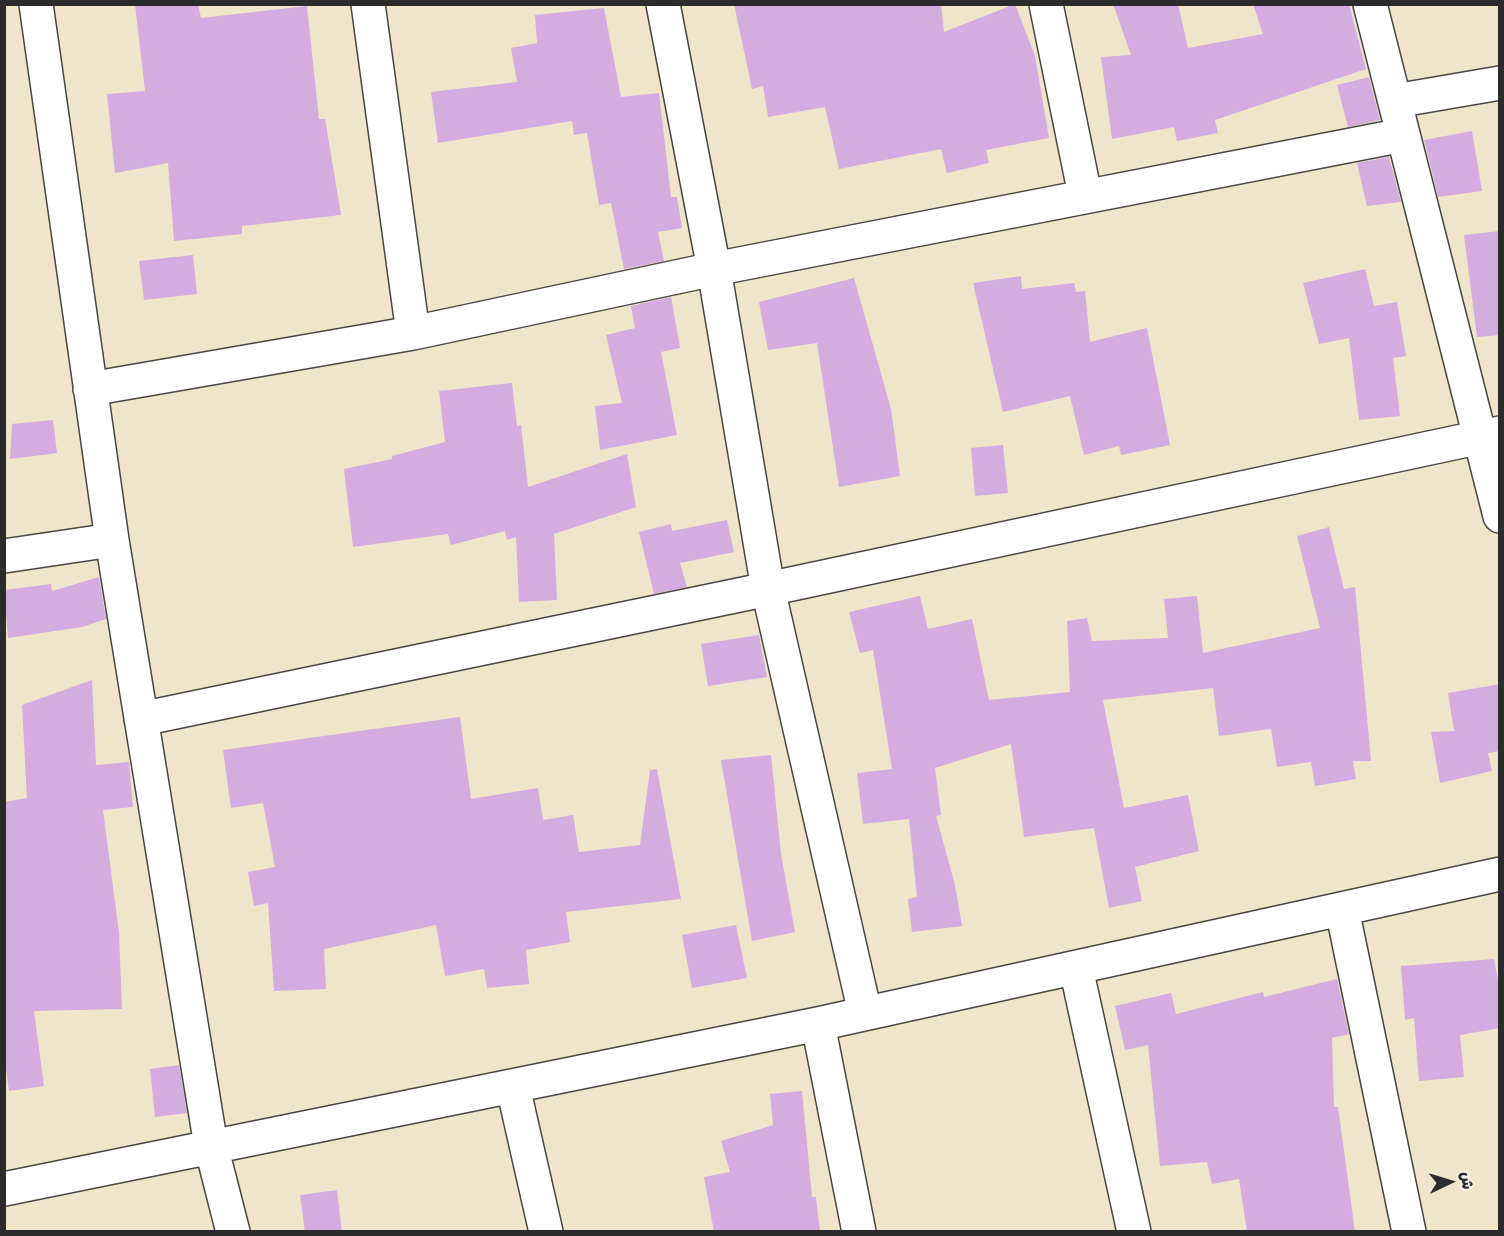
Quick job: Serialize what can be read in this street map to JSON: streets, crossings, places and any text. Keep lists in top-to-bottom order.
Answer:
{
  "north": "right"
}
